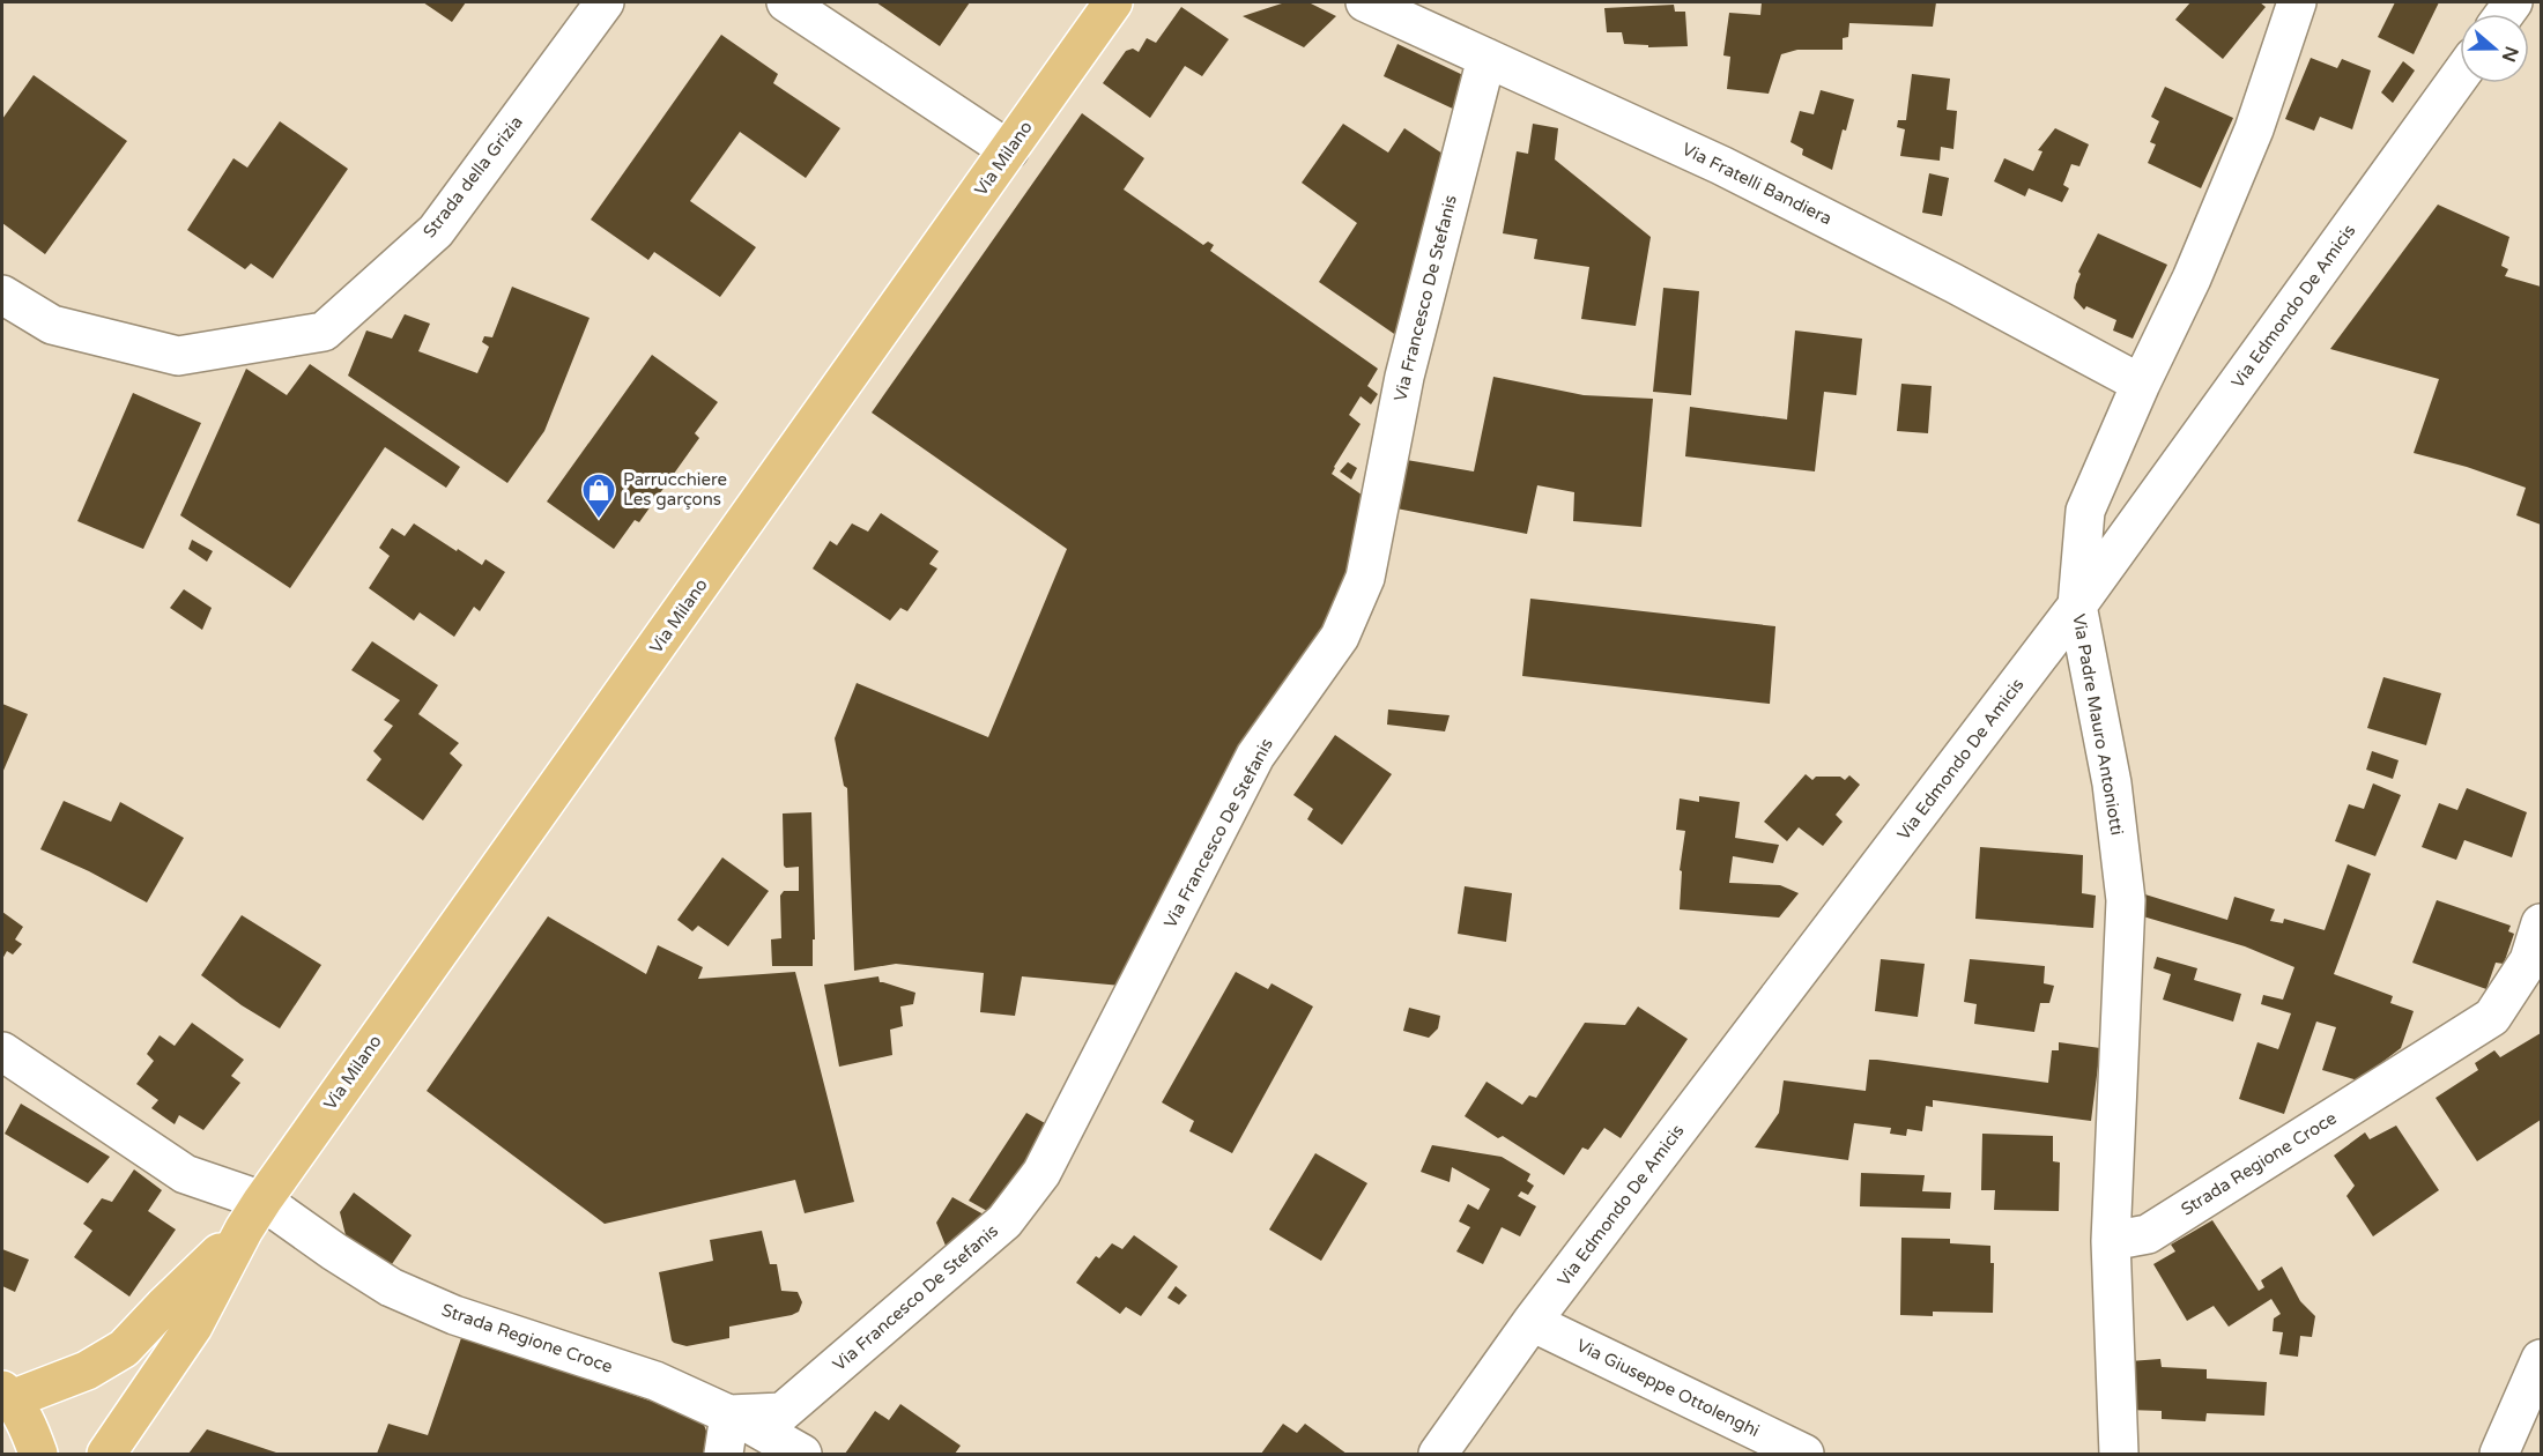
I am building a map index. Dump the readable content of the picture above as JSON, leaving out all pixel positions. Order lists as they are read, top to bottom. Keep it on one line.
{"streets":{"main road":["Via Milano"],"street":["Strada della Grizia","Via Fratelli Bandiera","Via Francesco De Stefanis","Via Edmondo De Amicis","Via Padre Mauro Antoniotti","Strada Regione Croce","Via Giuseppe Ottolenghi"]},"crossings":[["Via Milano","Strada Regione Croce"],["Via Fratelli Bandiera","Via Francesco De Stefanis"],["Via Fratelli Bandiera","Via Padre Mauro Antoniotti"],["Via Francesco De Stefanis","Strada Regione Croce"],["Via Edmondo De Amicis","Via Padre Mauro Antoniotti"],["Via Edmondo De Amicis","Via Giuseppe Ottolenghi"],["Via Padre Mauro Antoniotti","Strada Regione Croce"]],"places":{"shop":["Parrucchiere Les garçons"]},"north":"right"}
